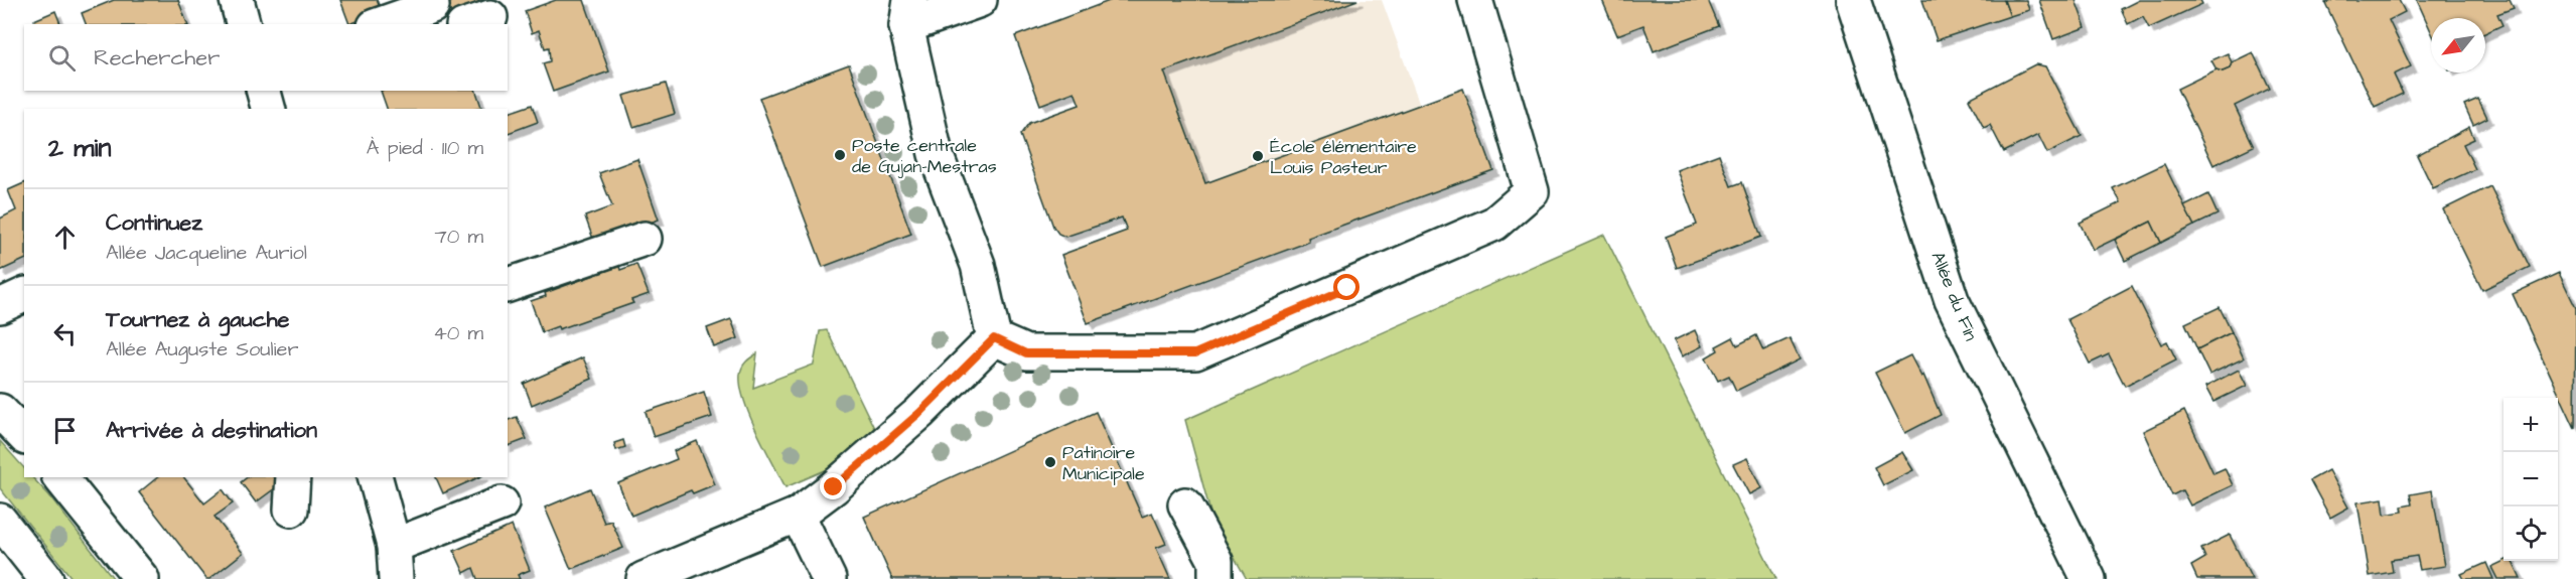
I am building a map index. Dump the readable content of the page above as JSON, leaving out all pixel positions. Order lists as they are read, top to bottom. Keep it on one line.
{"streets":{"street":["Allée du Fin"]},"places":["Poste centrale de Gujan-Mestras","École élémentaire Louis Pasteur","Patinoire Municipale"],"north":"bottom left","page":{"search":"Rechercher","heading":["2 min","À pied · 110 m"],"list":[["Continuez","Allée Jacqueline Auriol","70 m"],["Tournez à gauche","Allée Auguste Soulier","40 m"],"Arrivée à destination"],"map_buttons":["+","−"]}}
